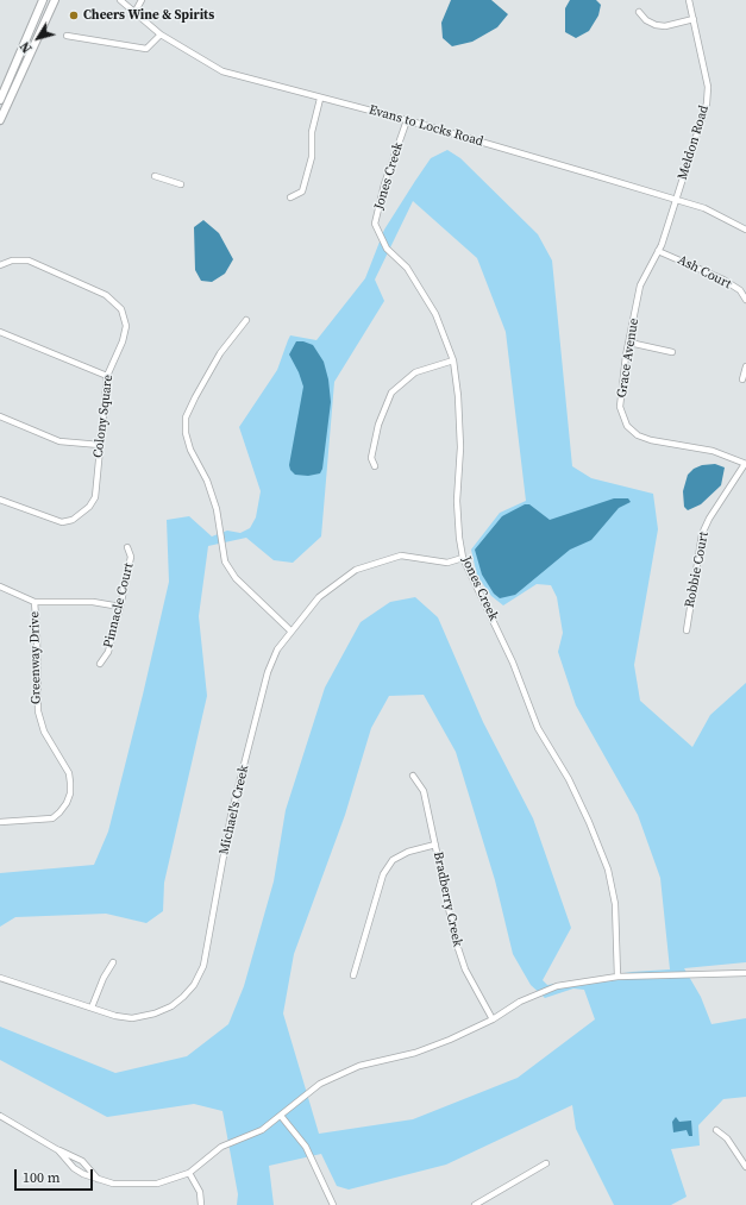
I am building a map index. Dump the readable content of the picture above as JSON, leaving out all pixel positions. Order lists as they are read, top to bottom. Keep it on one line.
{"streets":{"street":["Evans to Locks Road","Meldon Road","Jones Creek","Ash Court","Grace Avenue","Colony Square","Robbie Court","Pinnacle Court","Greenway Drive","Michael's Creek","Bradberry Creek"]},"crossings":[["Evans to Locks Road","Meldon Road"],["Evans to Locks Road","Jones Creek"],["Evans to Locks Road","Grace Avenue"],["Meldon Road","Grace Avenue"],["Jones Creek","Michael's Creek"],["Ash Court","Grace Avenue"],["Grace Avenue","Robbie Court"],["Pinnacle Court","Greenway Drive"]],"places":["Cheers Wine & Spirits"],"scale_bar":"100 m","north":"bottom left"}
